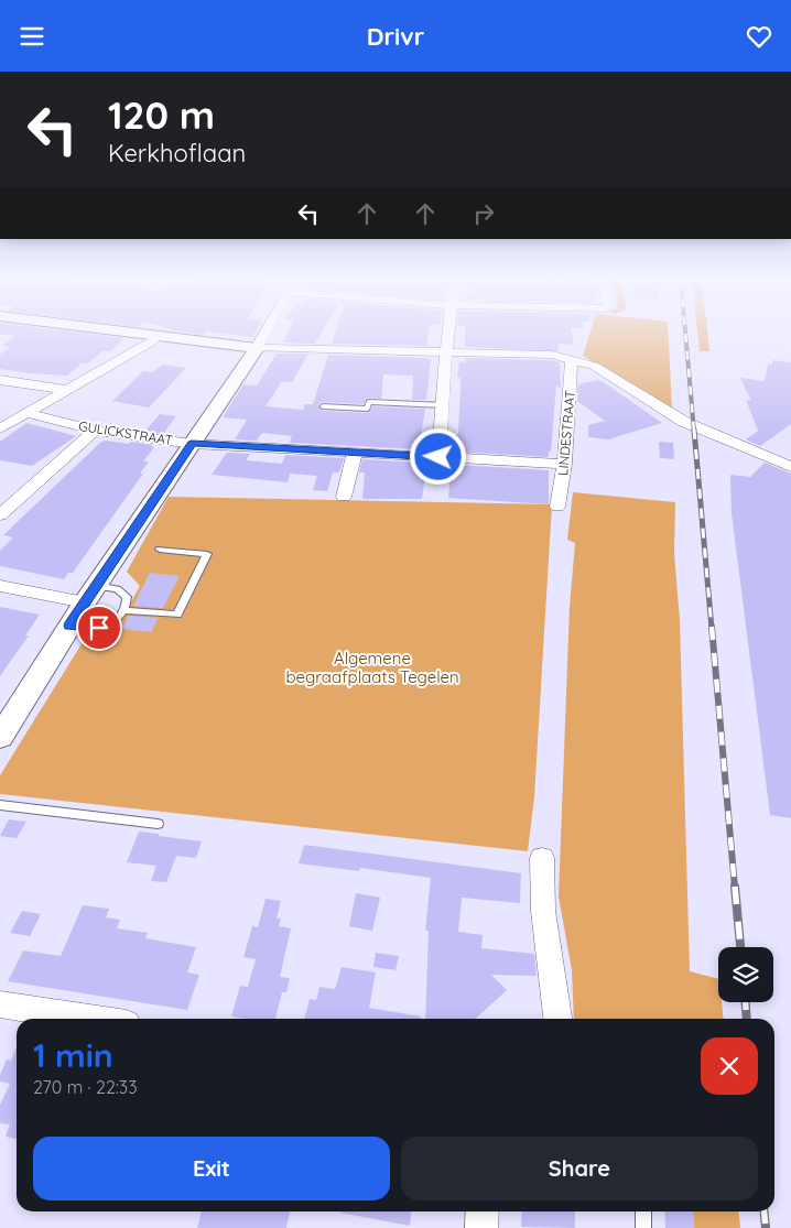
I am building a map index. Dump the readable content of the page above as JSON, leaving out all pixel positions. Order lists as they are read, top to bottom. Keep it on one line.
{"streets":{"street":["GULICKSTRAAT","LINDESTRAAT"]},"crossings":[["GULICKSTRAAT","LINDESTRAAT"]],"parks":["Algemene begraafplaats Tegelen"],"page":{"header":"Drivr","turn":["120 m","Kerkhoflaan"],"heading":["1 min","270 m · 22:33"],"buttons":["Exit","Share"]}}
